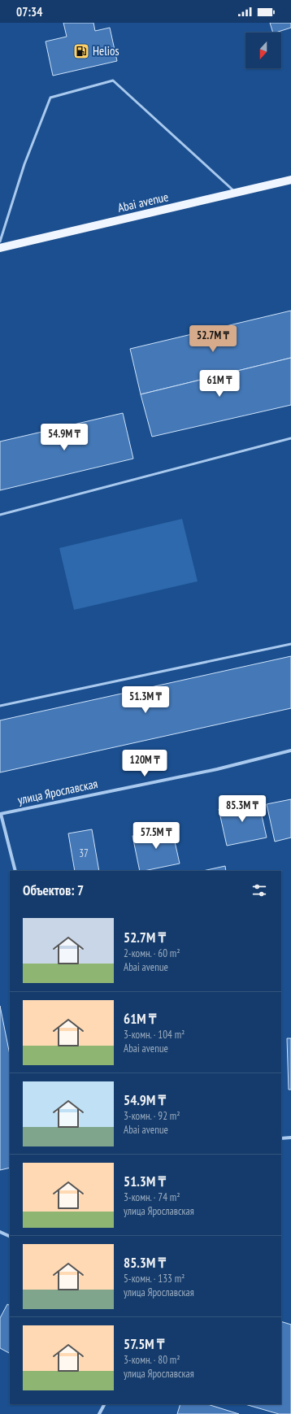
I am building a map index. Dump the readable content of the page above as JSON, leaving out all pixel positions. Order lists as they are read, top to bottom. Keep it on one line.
{"streets":{"main road":["Abai avenue"],"street":["улица Ярославская"]},"places":{"fuel station":["Helios"]},"house_numbers":["37"],"north":"bottom","page":{"status":"07:34","price":["52.7M ₸","61M ₸","54.9M ₸","51.3M ₸","120M ₸","85.3M ₸","57.5M ₸"],"heading":"Объектов: 7","list":[{"name":"52.7M ₸","note":"2-комн. · 60 m² · Abai avenue"},{"name":"61M ₸","note":"3-комн. · 104 m² · Abai avenue"},{"name":"54.9M ₸","note":"3-комн. · 92 m² · Abai avenue"},{"name":"51.3M ₸","note":"3-комн. · 74 m² · улица Ярославская"},{"name":"85.3M ₸","note":"5-комн. · 133 m² · улица Ярославская"},{"name":"57.5M ₸","note":"3-комн. · 80 m² · улица Ярославская"}]}}
